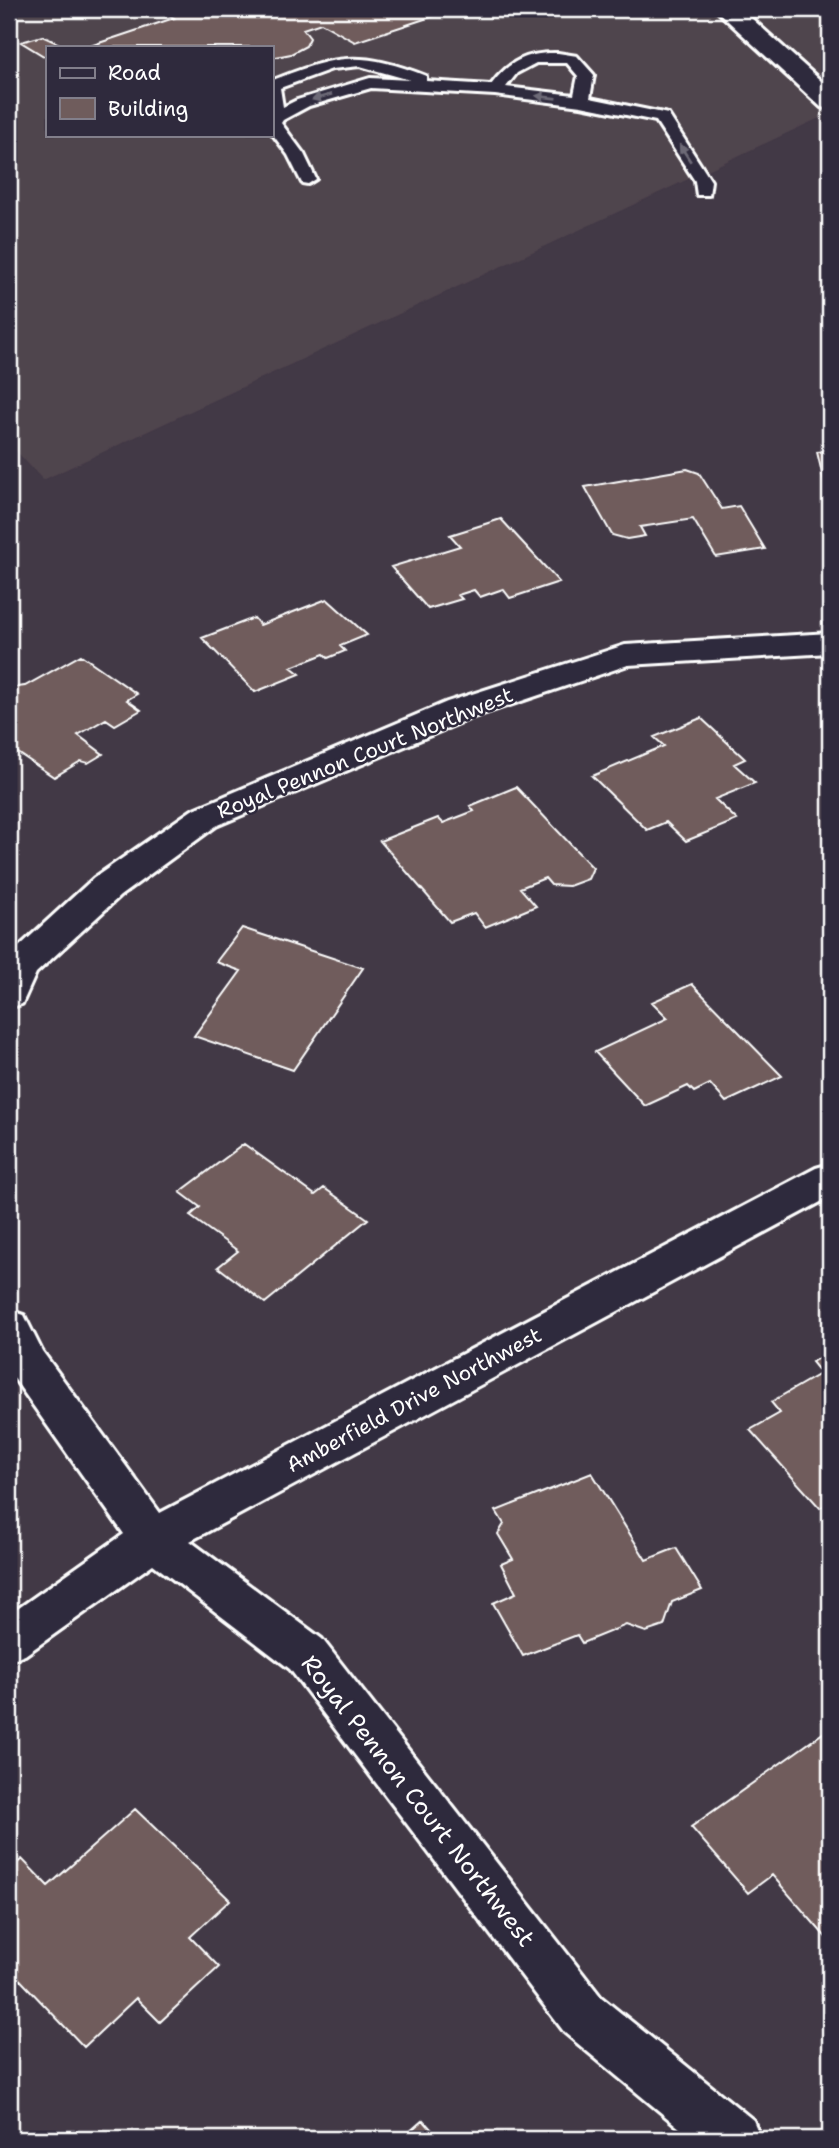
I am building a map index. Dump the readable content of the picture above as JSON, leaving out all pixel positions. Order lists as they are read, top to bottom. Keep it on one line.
{"streets":{"street":["Royal Pennon Court Northwest","Amberfield Drive Northwest"]},"crossings":[["Royal Pennon Court Northwest","Amberfield Drive Northwest"]],"legend":["Road","Building"]}
